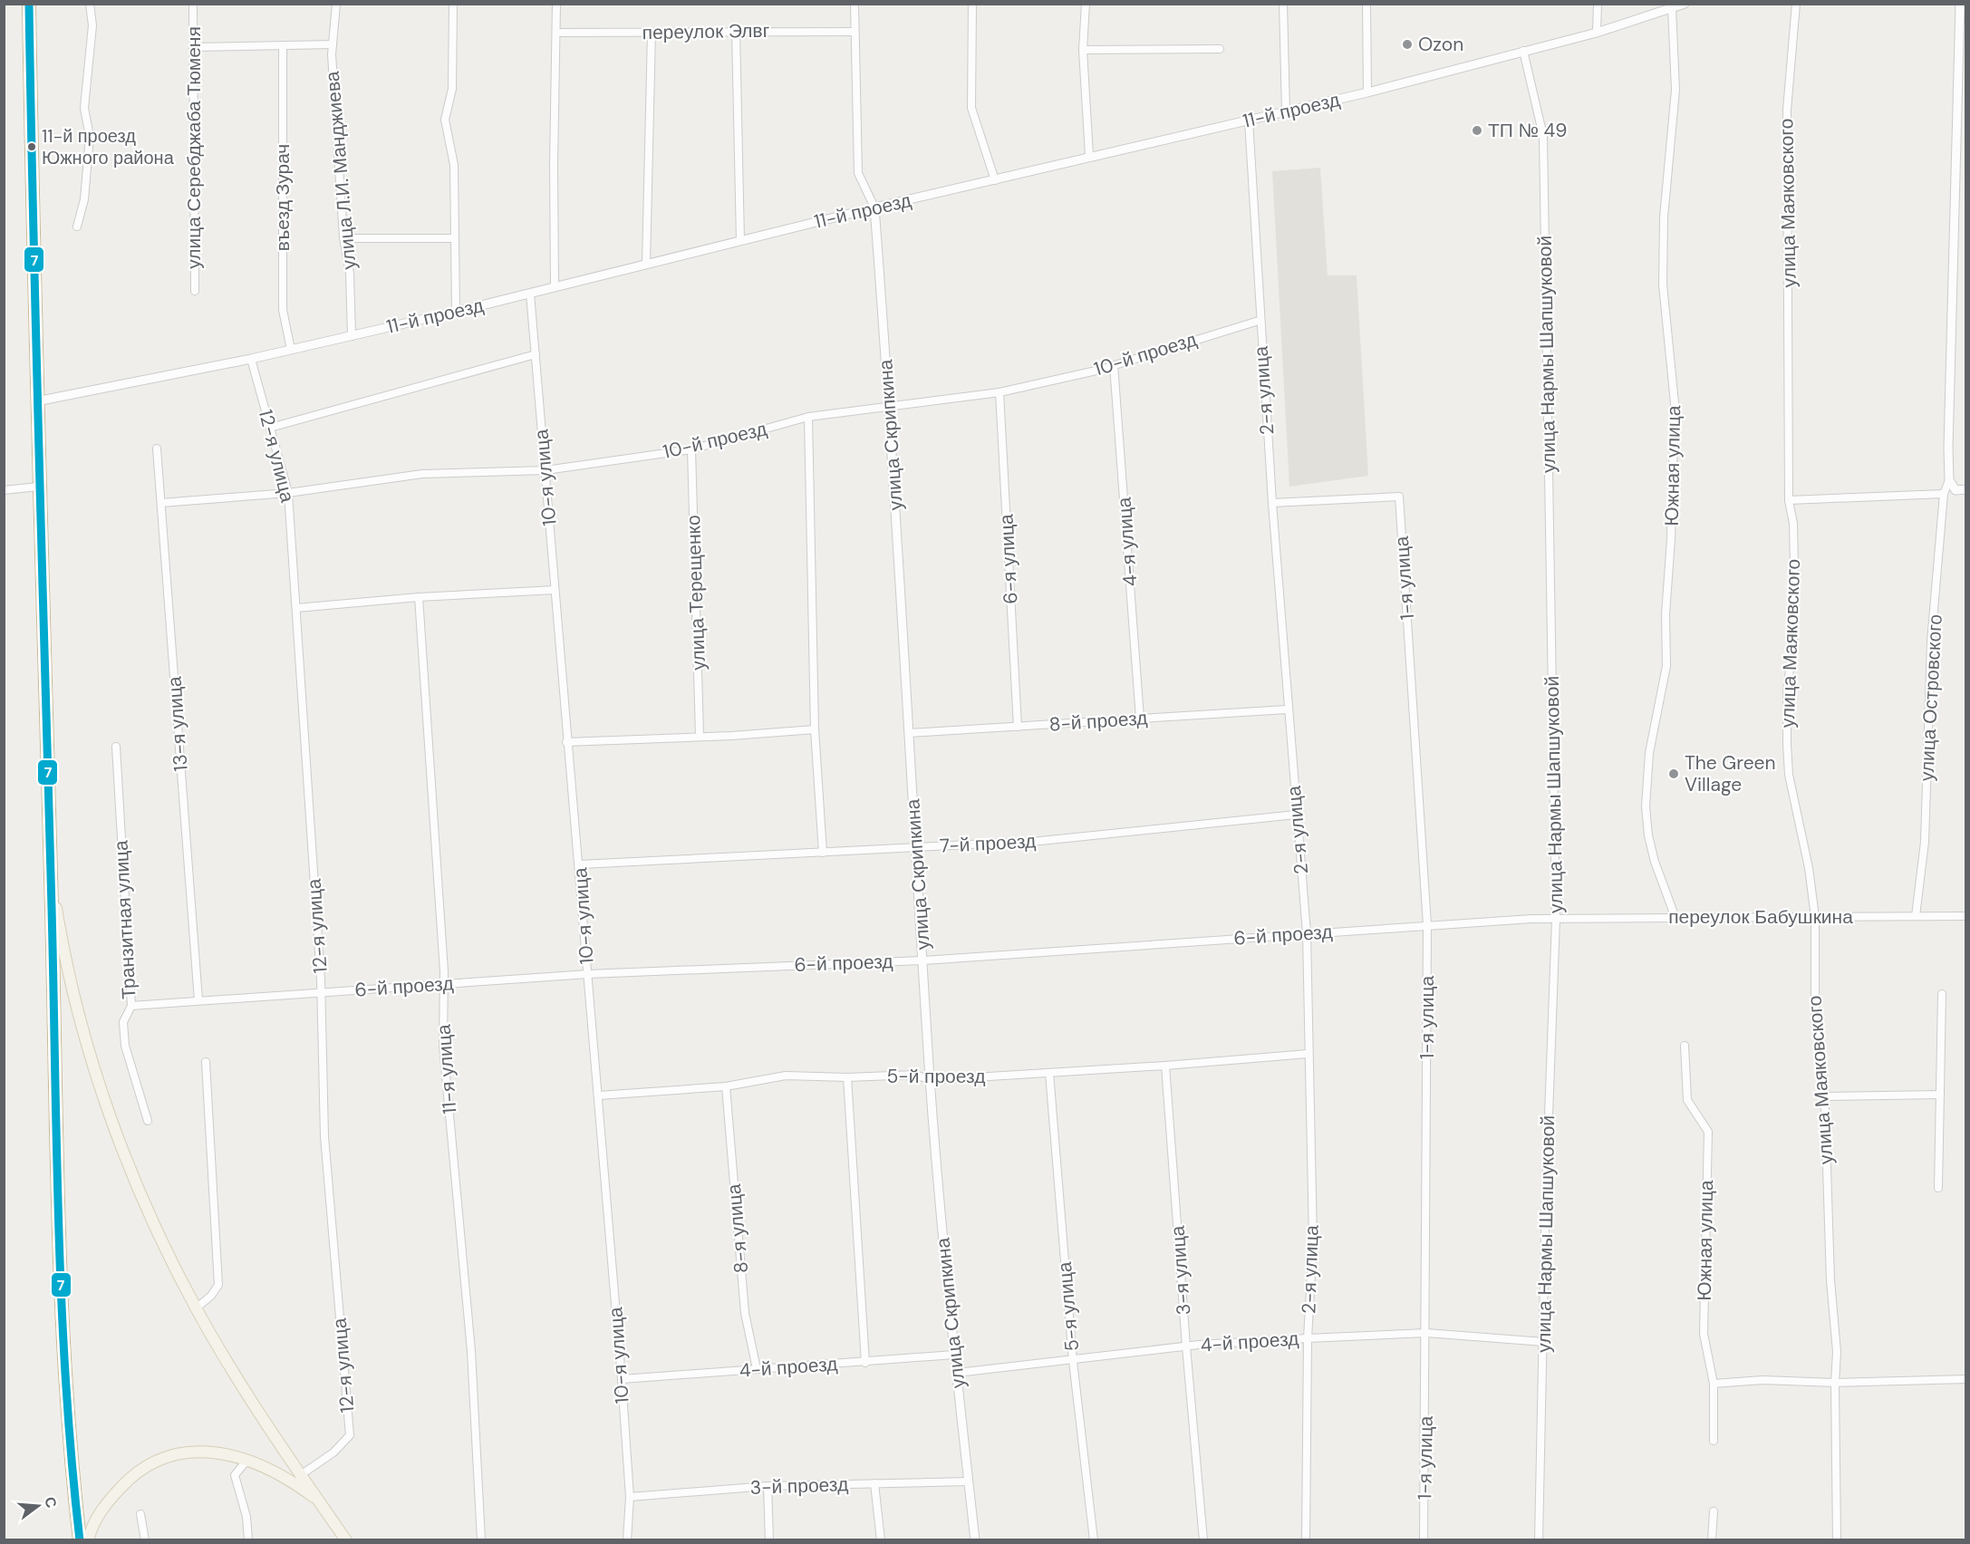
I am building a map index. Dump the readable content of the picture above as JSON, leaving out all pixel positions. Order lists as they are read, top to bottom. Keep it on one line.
{"streets":{"street":["переулок Элвг","11-й проезд","улица Серебджаба Тюменя","улица Л.И. Манджиева","въезд Зурач","улица Маяковского","10-й проезд","улица Нармы Шапшуковой","2-я улица","улица Скрипкина","12-я улица","Южная улица","10-я улица","4-я улица","6-я улица","1-я улица","улица Терещенко","улица Островского","8-й проезд","13-я улица","7-й проезд","переулок Бабушкина","Транзитная улица","6-й проезд","11-я улица","5-й проезд","8-я улица","3-я улица","5-я улица","4-й проезд","3-й проезд"]},"crossings":[["11-й проезд","улица Л.И. Манджиева"],["11-й проезд","въезд Зурач"],["11-й проезд","улица Нармы Шапшуковой"],["11-й проезд","2-я улица"],["11-й проезд","улица Скрипкина"],["11-й проезд","12-я улица"],["11-й проезд","Южная улица"],["11-й проезд","10-я улица"],["улица Маяковского","переулок Бабушкина"],["10-й проезд","2-я улица"],["10-й проезд","улица Скрипкина"],["10-й проезд","12-я улица"],["10-й проезд","10-я улица"],["10-й проезд","4-я улица"],["10-й проезд","6-я улица"],["10-й проезд","улица Терещенко"],["10-й проезд","13-я улица"],["улица Нармы Шапшуковой","переулок Бабушкина"],["улица Нармы Шапшуковой","6-й проезд"],["улица Нармы Шапшуковой","4-й проезд"],["2-я улица","1-я улица"],["2-я улица","8-й проезд"],["2-я улица","7-й проезд"],["2-я улица","6-й проезд"],["2-я улица","5-й проезд"],["2-я улица","4-й проезд"],["улица Скрипкина","8-й проезд"],["улица Скрипкина","7-й проезд"],["улица Скрипкина","6-й проезд"],["улица Скрипкина","5-й проезд"],["улица Скрипкина","4-й проезд"],["улица Скрипкина","3-й проезд"],["12-я улица","6-й проезд"],["Южная улица","переулок Бабушкина"],["10-я улица","7-й проезд"],["10-я улица","6-й проезд"],["10-я улица","5-й проезд"],["10-я улица","4-й проезд"],["10-я улица","3-й проезд"],["4-я улица","8-й проезд"],["6-я улица","8-й проезд"],["1-я улица","6-й проезд"],["1-я улица","4-й проезд"],["улица Островского","переулок Бабушкина"],["13-я улица","6-й проезд"],["переулок Бабушкина","6-й проезд"],["Транзитная улица","6-й проезд"],["6-й проезд","11-я улица"],["5-й проезд","8-я улица"],["5-й проезд","3-я улица"],["5-й проезд","5-я улица"],["8-я улица","4-й проезд"],["3-я улица","4-й проезд"],["5-я улица","4-й проезд"]],"places":["Ozon","ТП № 49","11-й проезд Южного района","The Green Village"],"lines":["transit line 7"],"north":"right"}
